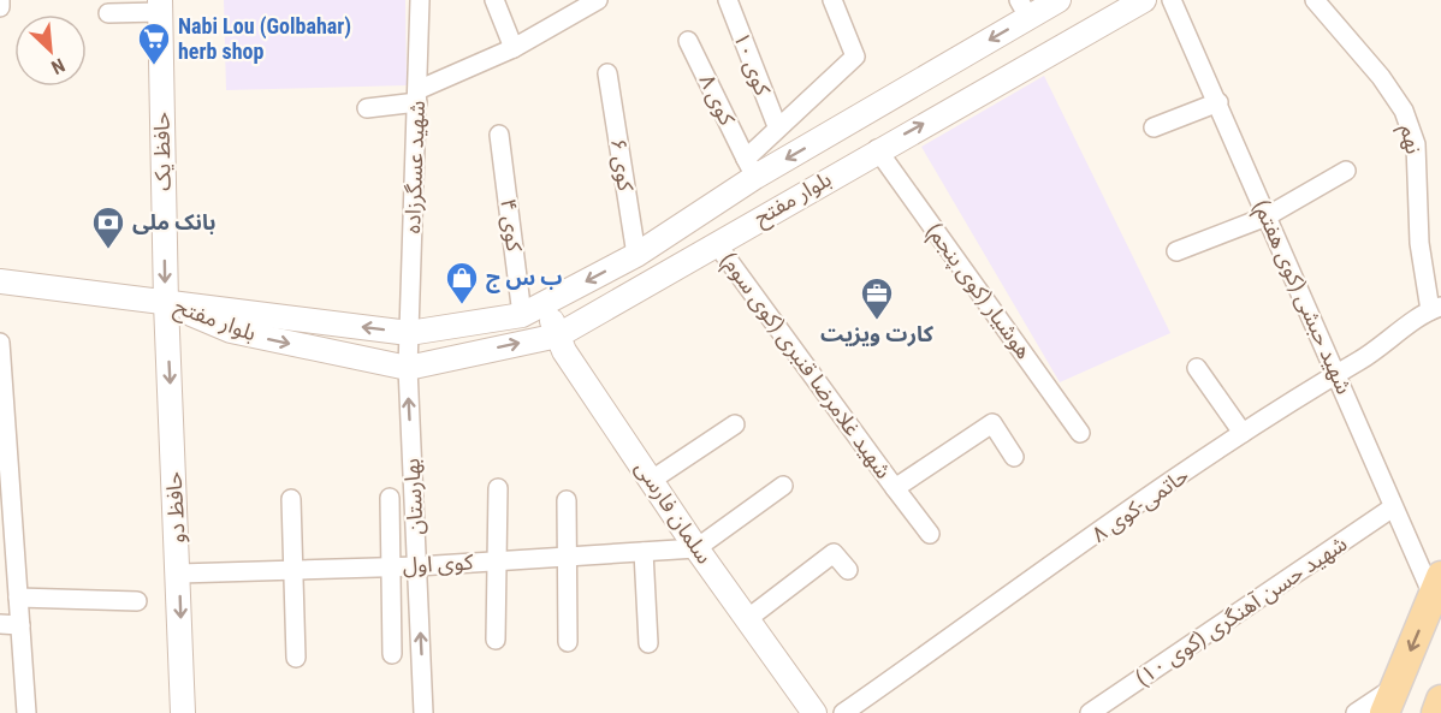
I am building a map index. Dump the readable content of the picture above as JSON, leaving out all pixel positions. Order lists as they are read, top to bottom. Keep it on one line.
{"streets":{"street":["کوی ۱۰","کوی ۸","نهم","حافظ یک","کوی ۶","شهید عسگرزاده","بلوار مفتح","کوی ۴","هوشیار (کوی پنجم)","شهید حبشی (کوی هفتم)","شهید غلامرضا قنبری (کوی سوم)","بهارستان","حاتمی-کوی ۸","حافظ دو","سلمان فارسی","کوی اول","شهید حسن آهنگری (کوی ۱۰)"]},"crossings":[["کوی ۸","بلوار مفتح"],["نهم","حاتمی-کوی ۸"],["حافظ یک","بلوار مفتح"],["حافظ یک","حافظ دو"],["کوی ۶","بلوار مفتح"],["شهید عسگرزاده","بلوار مفتح"],["شهید عسگرزاده","بهارستان"],["بلوار مفتح","کوی ۴"],["بلوار مفتح","هوشیار (کوی پنجم)"],["بلوار مفتح","شهید غلامرضا قنبری (کوی سوم)"],["بلوار مفتح","بهارستان"],["بلوار مفتح","حافظ دو"],["بلوار مفتح","سلمان فارسی"],["شهید حبشی (کوی هفتم)","حاتمی-کوی ۸"],["شهید حبشی (کوی هفتم)","شهید حسن آهنگری (کوی ۱۰)"],["بهارستان","کوی اول"],["حافظ دو","کوی اول"],["سلمان فارسی","کوی اول"]],"one_way":["حافظ یک"],"places":{"supermarket":["Nabi Lou (Golbahar) herb shop"],"bank":["بانک ملی"],"shop":["ب س ج"],"office":["کارت ویزیت"]},"north":"bottom right"}
